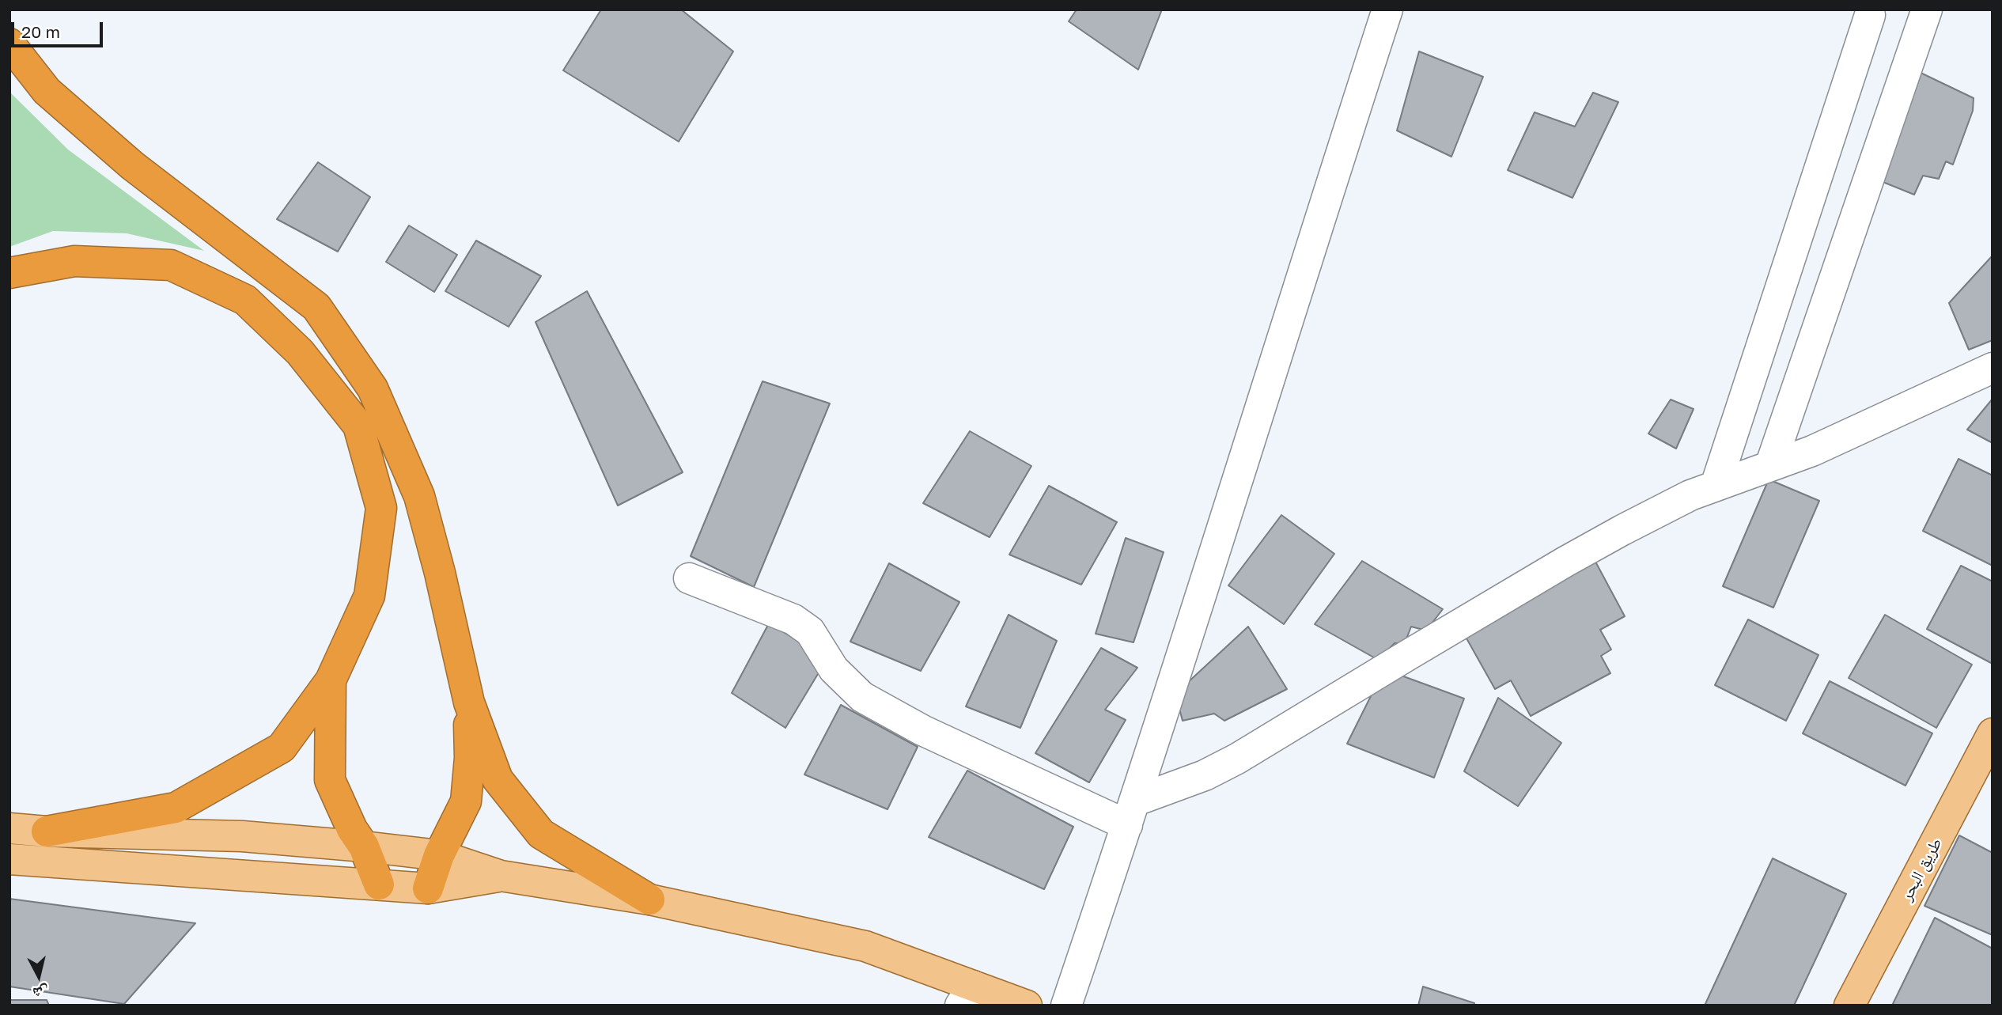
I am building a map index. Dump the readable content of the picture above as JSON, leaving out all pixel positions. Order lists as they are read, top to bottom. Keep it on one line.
{"streets":{"main road":["طريق البحر"]},"scale_bar":"20 m","north":"bottom"}
